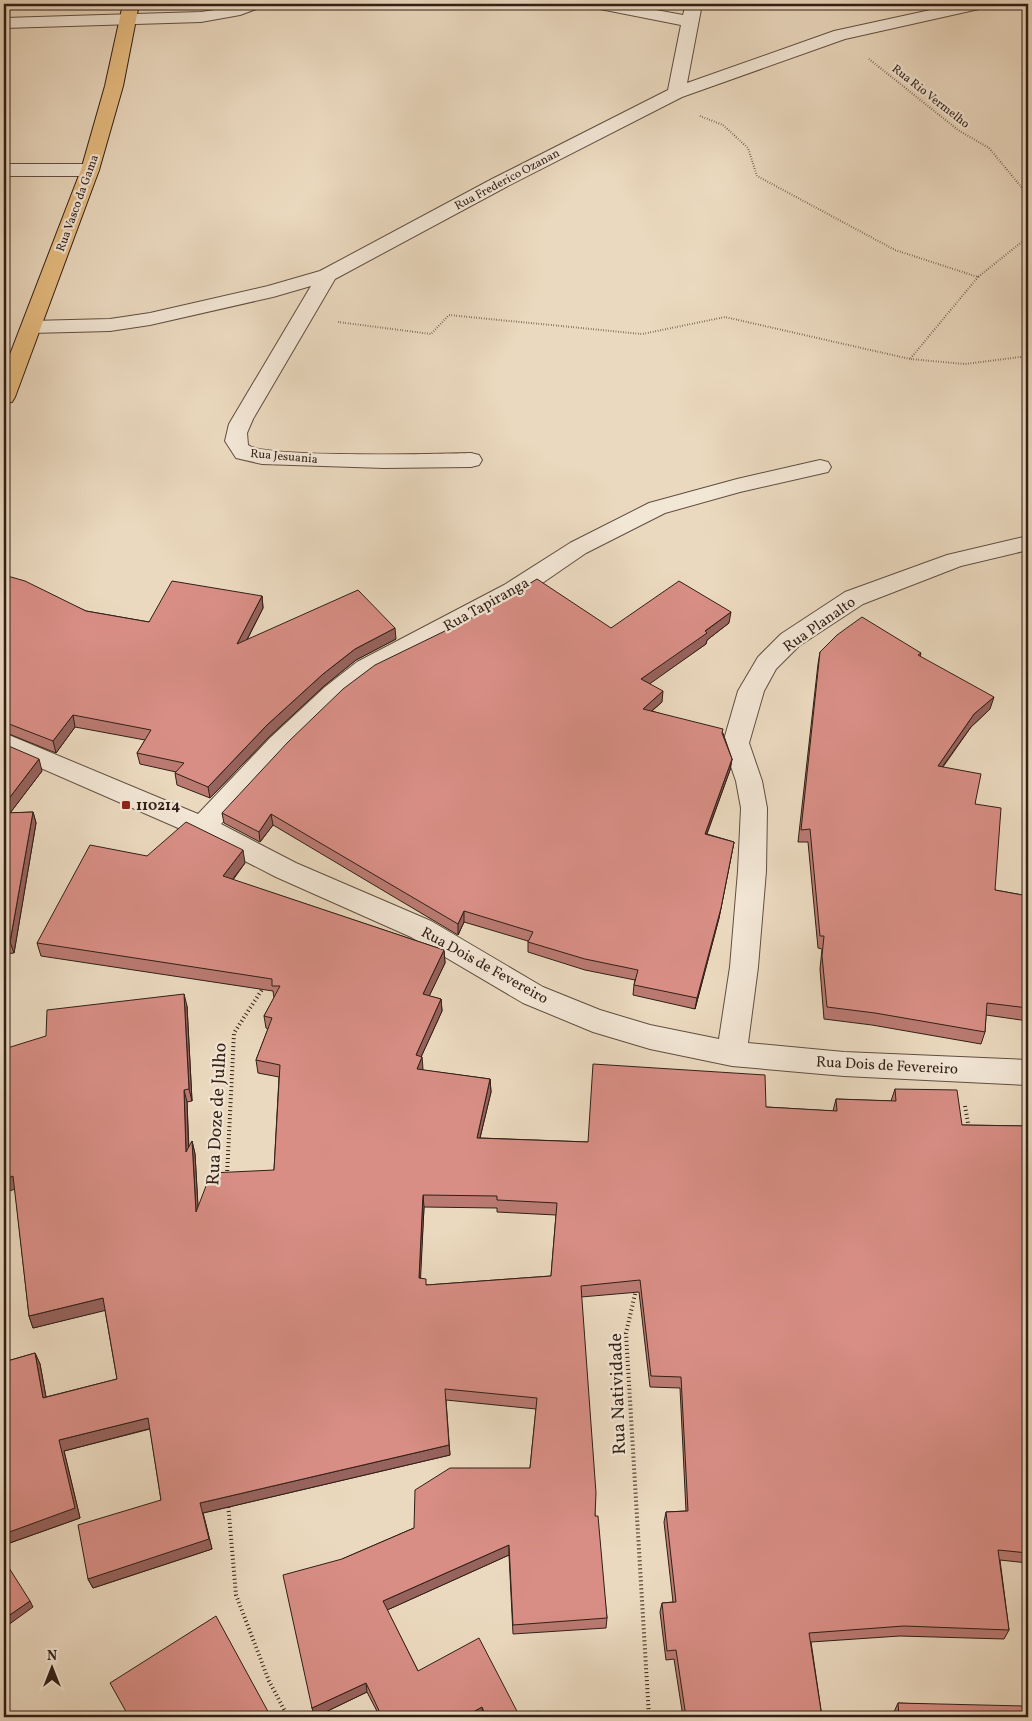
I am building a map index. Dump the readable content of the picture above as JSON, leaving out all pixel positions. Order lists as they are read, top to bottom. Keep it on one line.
{"streets":{"main road":["Rua Vasco da Gama"],"street":["Rua Frederico Ozanan","Rua Jesuania","Rua Tapiranga","Rua Planalto","Rua Dois de Fevereiro"],"path":["Rua Rio Vermelho","Rua Doze de Julho","Rua Natividade"]},"crossings":[["Rua Rio Vermelho","Rua Frederico Ozanan"],["Rua Frederico Ozanan","Rua Vasco da Gama"],["Rua Frederico Ozanan","Rua Jesuania"],["Rua Tapiranga","Rua Dois de Fevereiro"],["Rua Planalto","Rua Dois de Fevereiro"]],"places":{"transit":["110214"]},"north":"top"}
